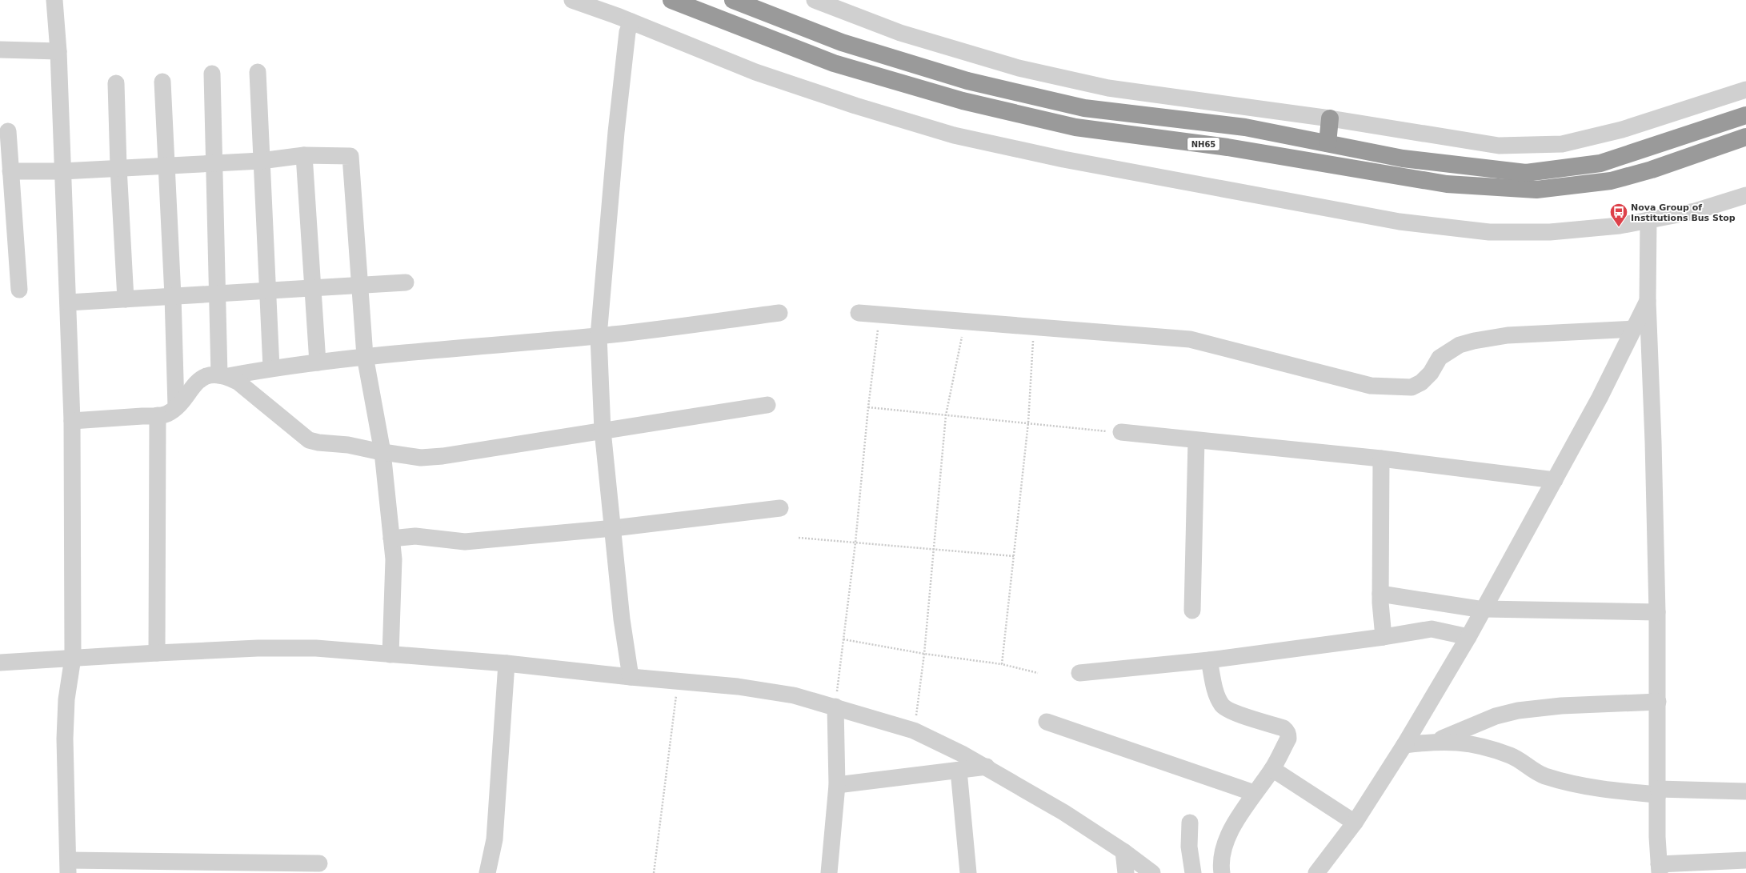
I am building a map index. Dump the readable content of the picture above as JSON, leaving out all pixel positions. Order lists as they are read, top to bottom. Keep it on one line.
{"streets":{"highway":["NH65"]},"places":{"bus stop":["Nova Group of Institutions Bus Stop"]}}
